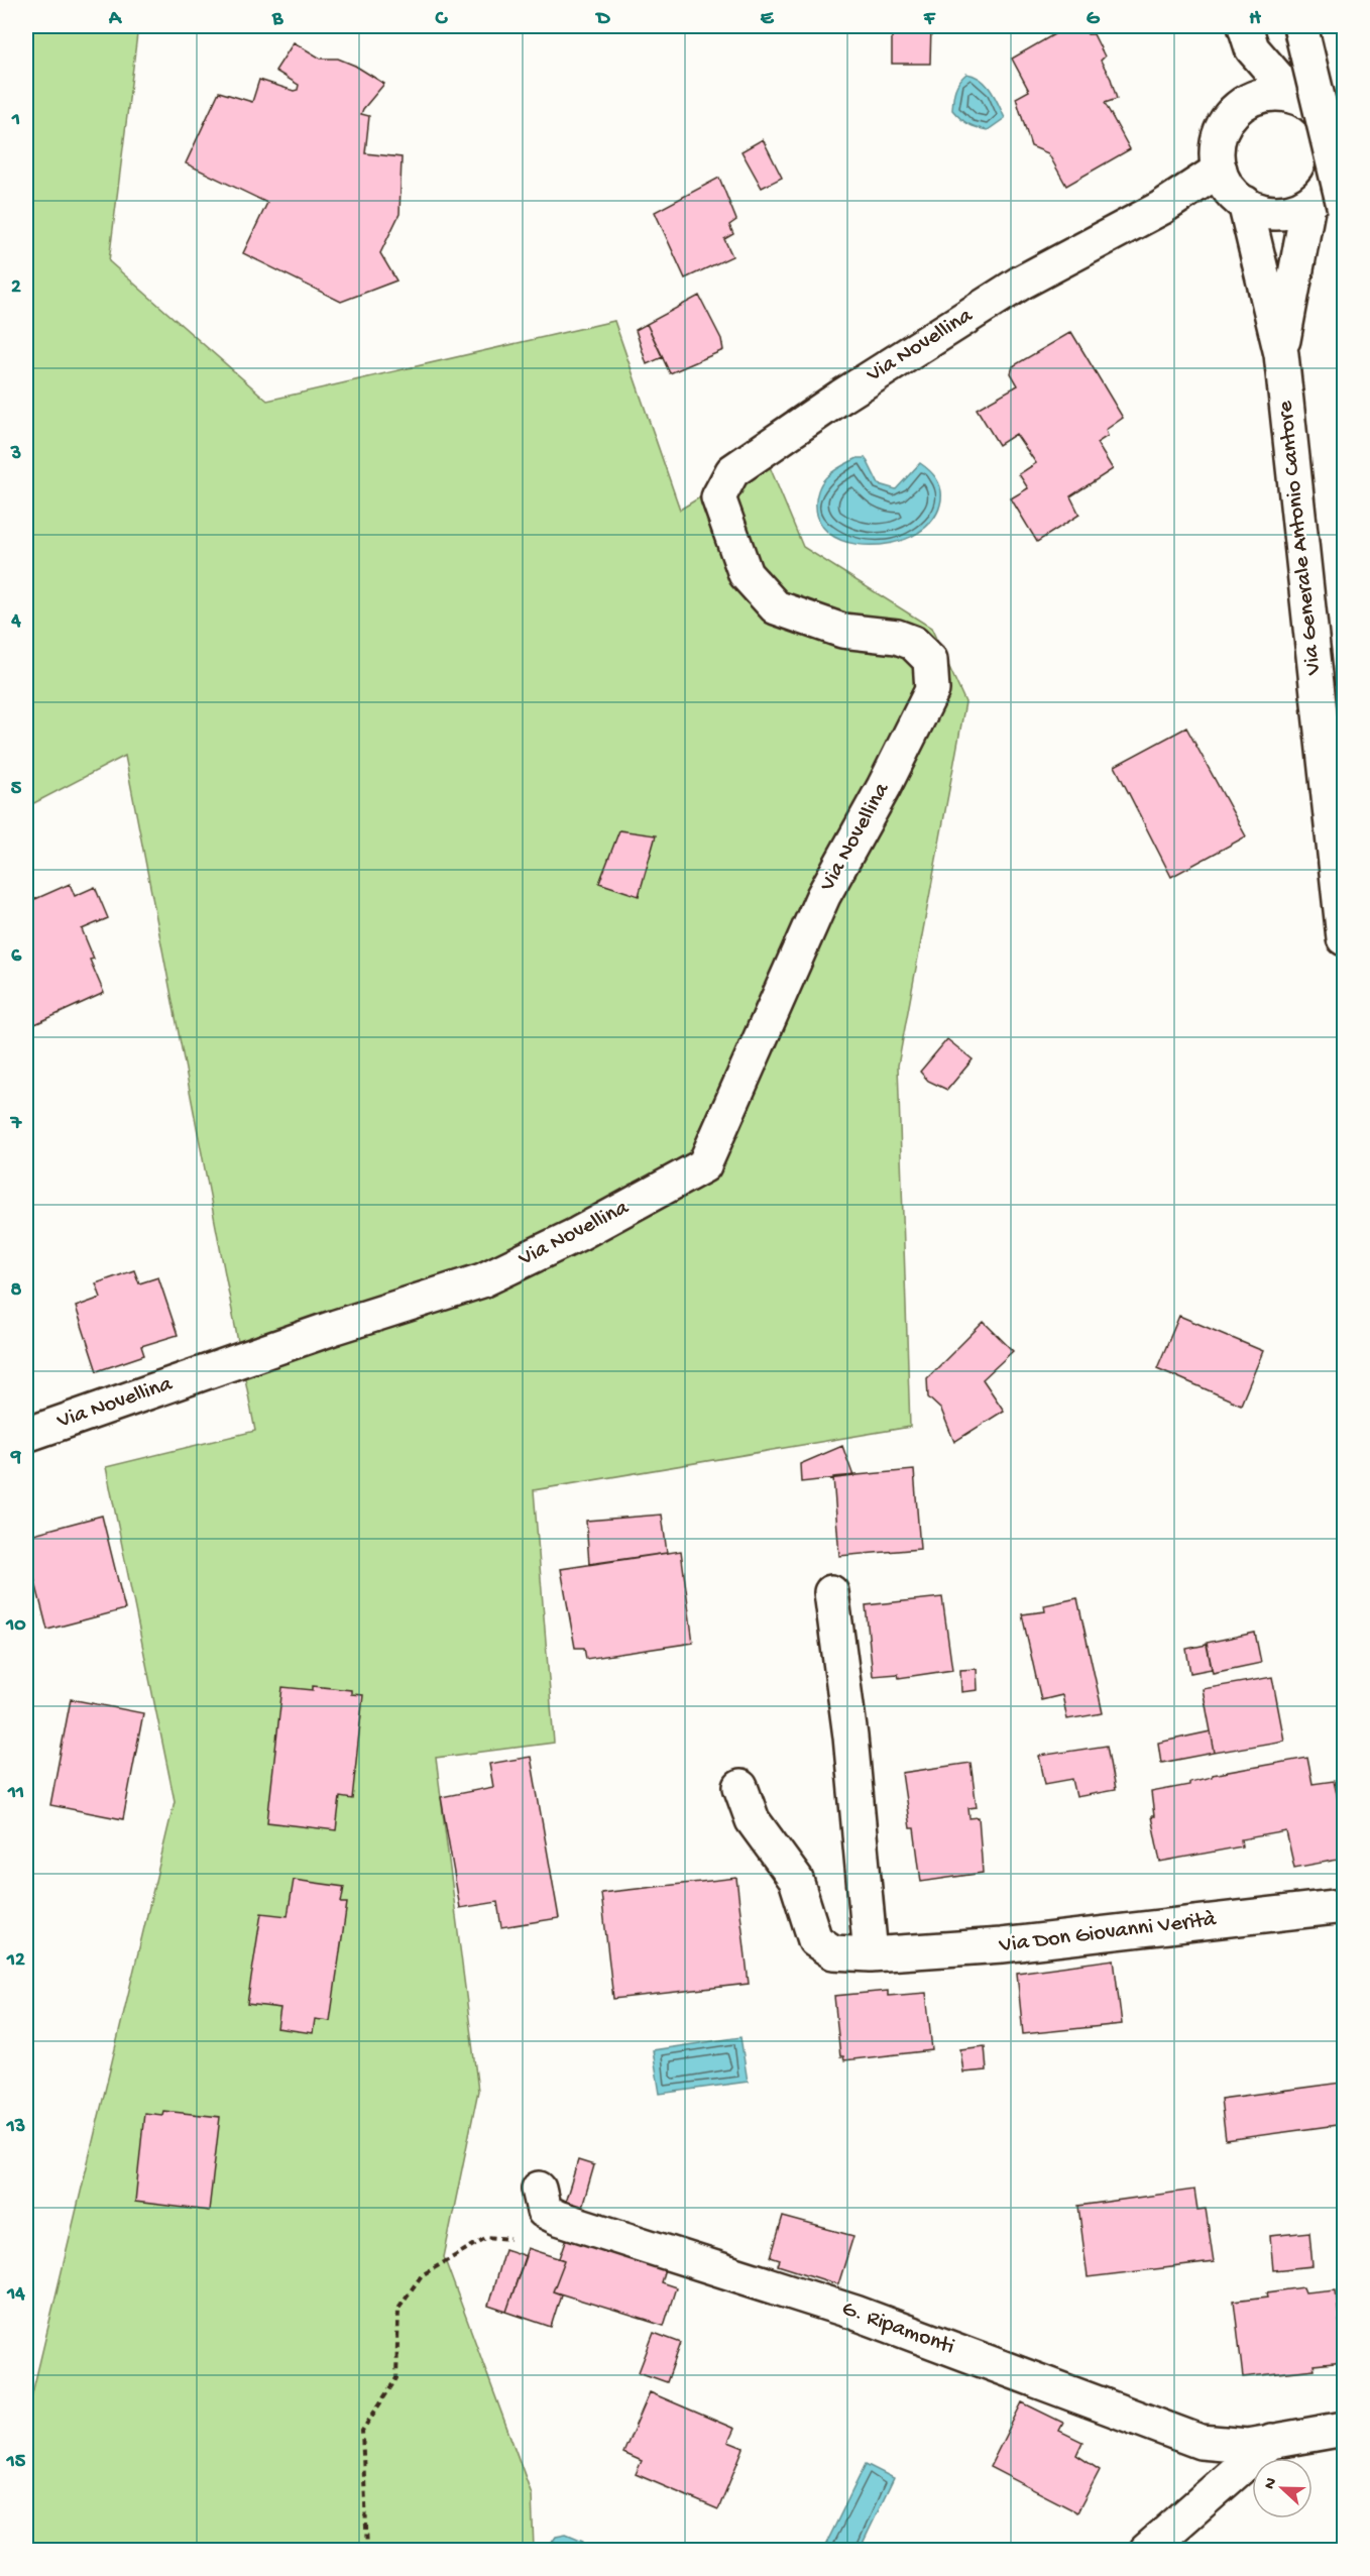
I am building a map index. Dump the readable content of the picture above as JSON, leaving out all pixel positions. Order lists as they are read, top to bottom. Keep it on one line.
{"streets":{"main road":["Via Novellina","Via Generale Antonio Cantore","Via Don Giovanni Verità","G. Ripamonti"]},"crossings":[["Via Novellina","Via Generale Antonio Cantore"]],"north":"left","grid":{"columns":["A","B","C","D","E","F","G","H"],"rows":["1","2","3","4","5","6","7","8","9","10","11","12","13","14","15"]}}
